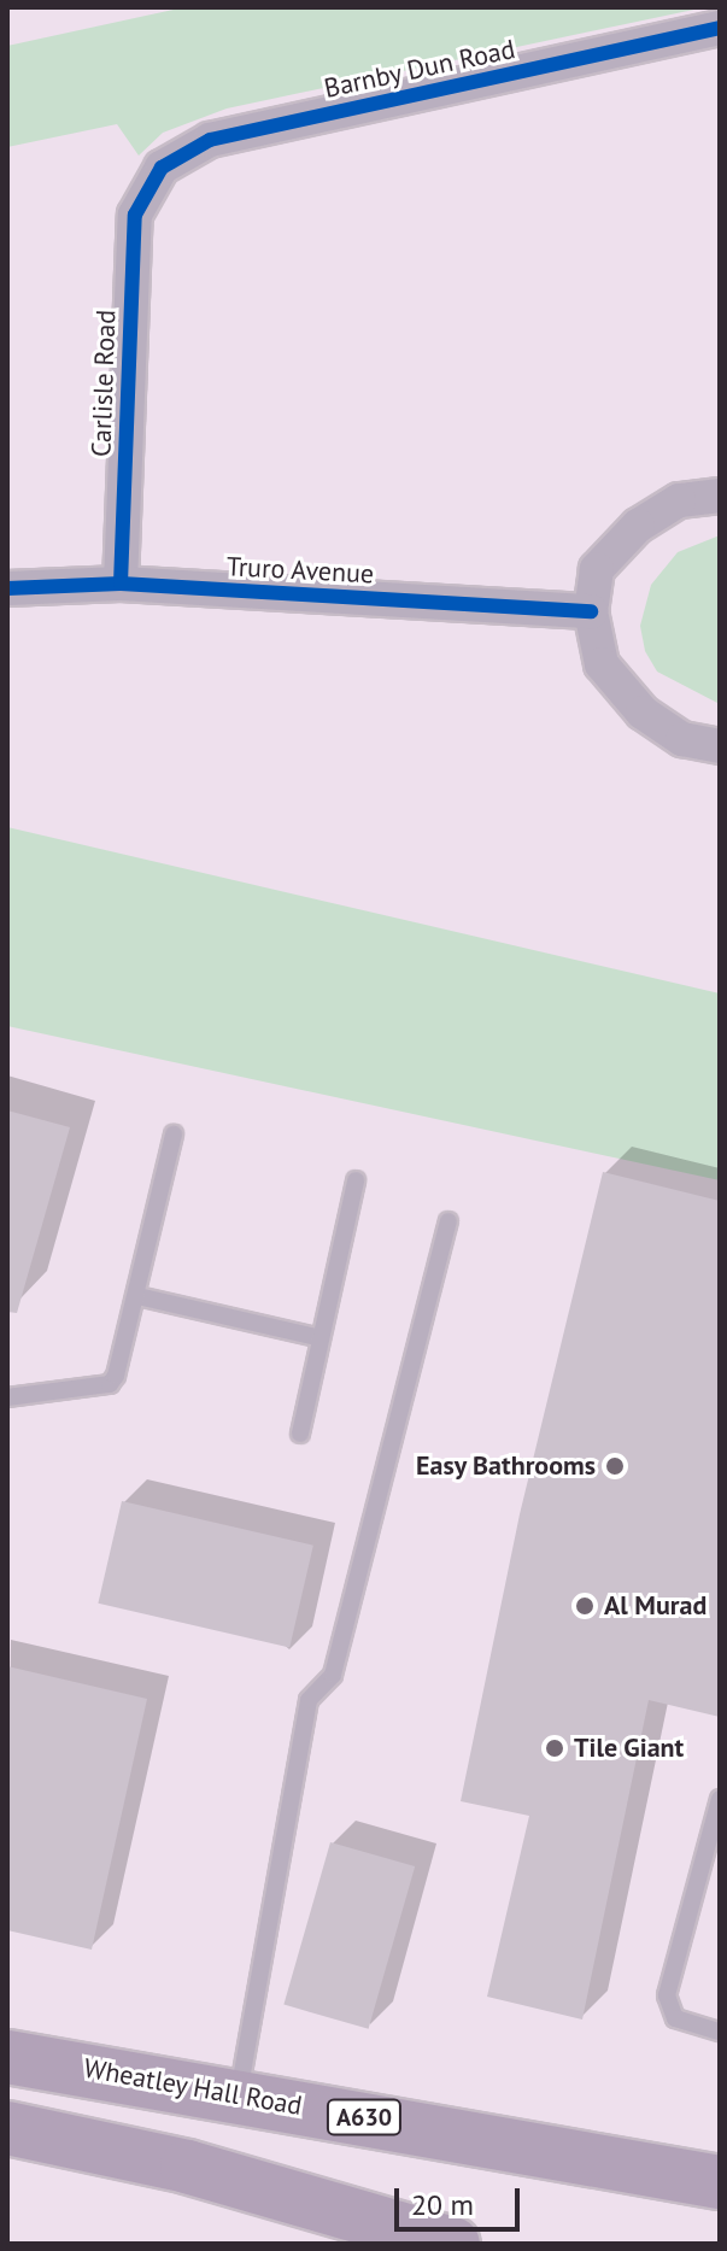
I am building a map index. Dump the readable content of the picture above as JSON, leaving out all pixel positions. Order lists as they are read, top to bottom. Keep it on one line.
{"streets":{"highway":["Wheatley Hall Road","A630"],"street":["Barnby Dun Road","Carlisle Road","Truro Avenue"]},"crossings":[["Barnby Dun Road","Carlisle Road"],["Carlisle Road","Truro Avenue"]],"places":["Easy Bathrooms","Al Murad","Tile Giant"],"scale_bar":"20 m"}
